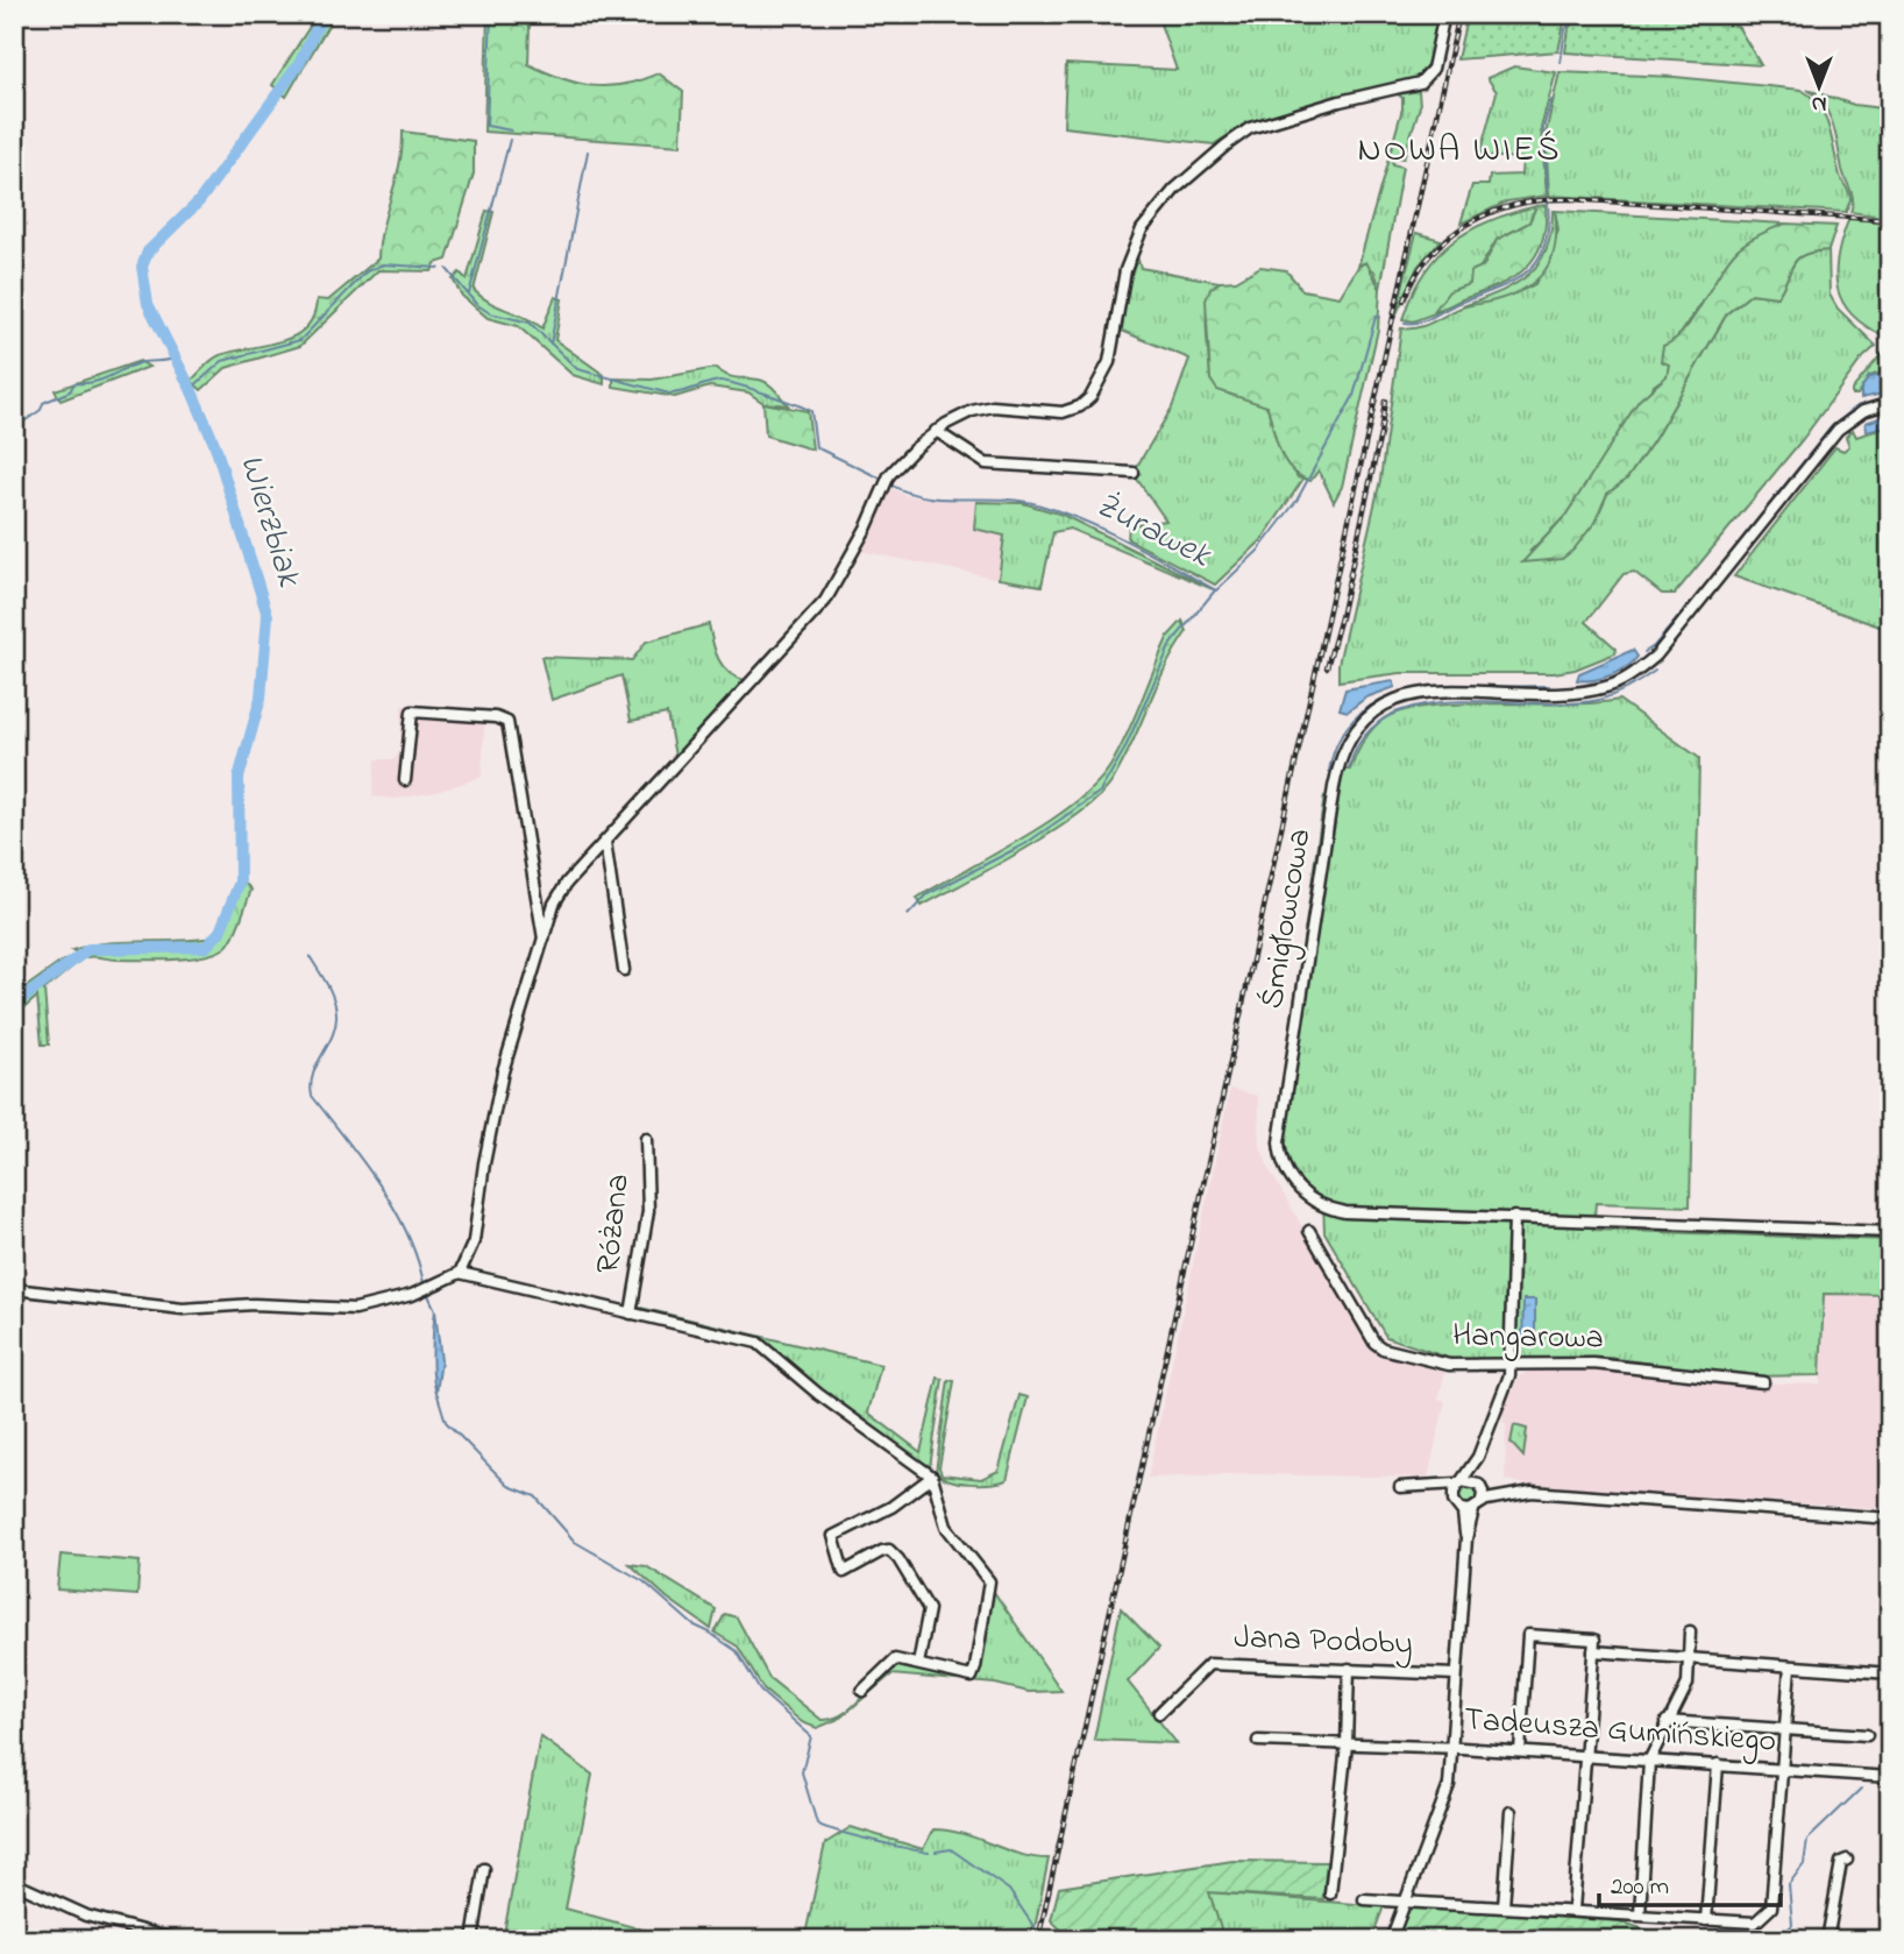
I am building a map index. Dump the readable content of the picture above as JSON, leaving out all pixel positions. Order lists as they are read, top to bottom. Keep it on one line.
{"streets":{"street":["Śmigłowcowa","Różana","Hangarowa","Jana Podoby","Tadeusza Gumińskiego"]},"districts":["NOWA WIEŚ"],"water":["Wierzbiak","Żurawek"],"scale_bar":"200 m","north":"bottom"}
